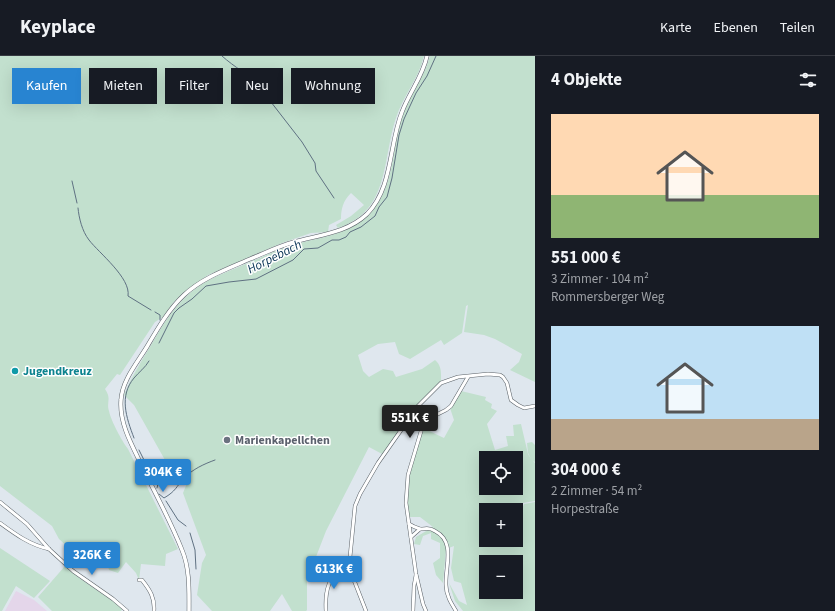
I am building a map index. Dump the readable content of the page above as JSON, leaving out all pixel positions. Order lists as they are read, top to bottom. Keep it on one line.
{"water":["Horpebach"],"places":["Jugendkreuz","Marienkapellchen"],"page":{"header":"Keyplace","nav":["Karte","Ebenen","Teilen"],"heading":"4 Objekte","chip":["Kaufen","Mieten","Filter","Neu","Wohnung"],"list":[{"name":"551 000 €","note":"3 Zimmer · 104 m² · Rommersberger Weg"},{"name":"304 000 €","note":"2 Zimmer · 54 m² · Horpestraße"}],"price":["551K €","304K €","326K €","613K €"],"map_buttons":["+","−"]}}
